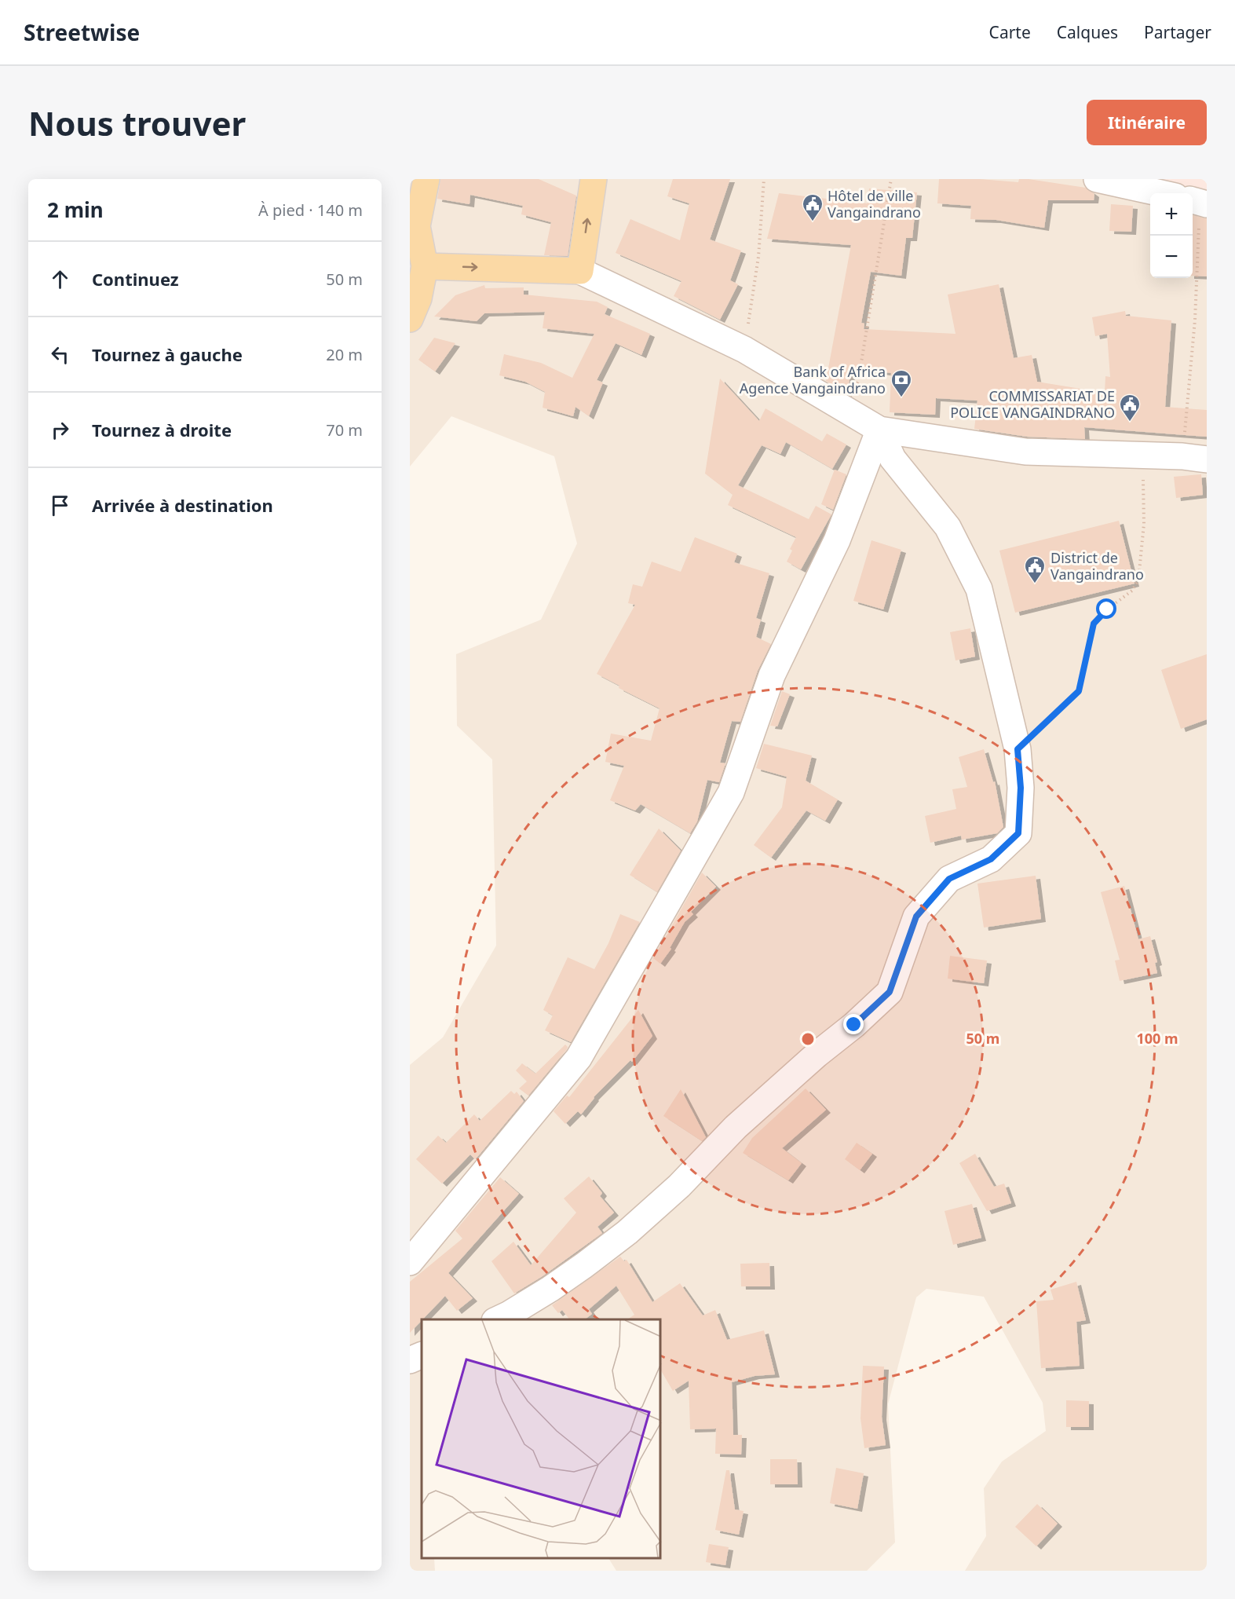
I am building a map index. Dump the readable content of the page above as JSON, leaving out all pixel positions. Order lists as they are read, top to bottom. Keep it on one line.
{"places":{"public building":["Hôtel de ville Vangaindrano","COMMISSARIAT DE POLICE VANGAINDRANO","District de Vangaindrano"],"bank":["Bank of Africa Agence Vangaindrano"]},"page":{"header":"Streetwise","nav":["Carte","Calques","Partager"],"buttons":"Itinéraire","title":"Nous trouver","heading":["2 min","À pied · 140 m"],"map_buttons":["+","−"],"list":[["Continuez","50 m"],["Tournez à gauche","20 m"],["Tournez à droite","70 m"],"Arrivée à destination"]},"rings":["50 m","100 m"]}
